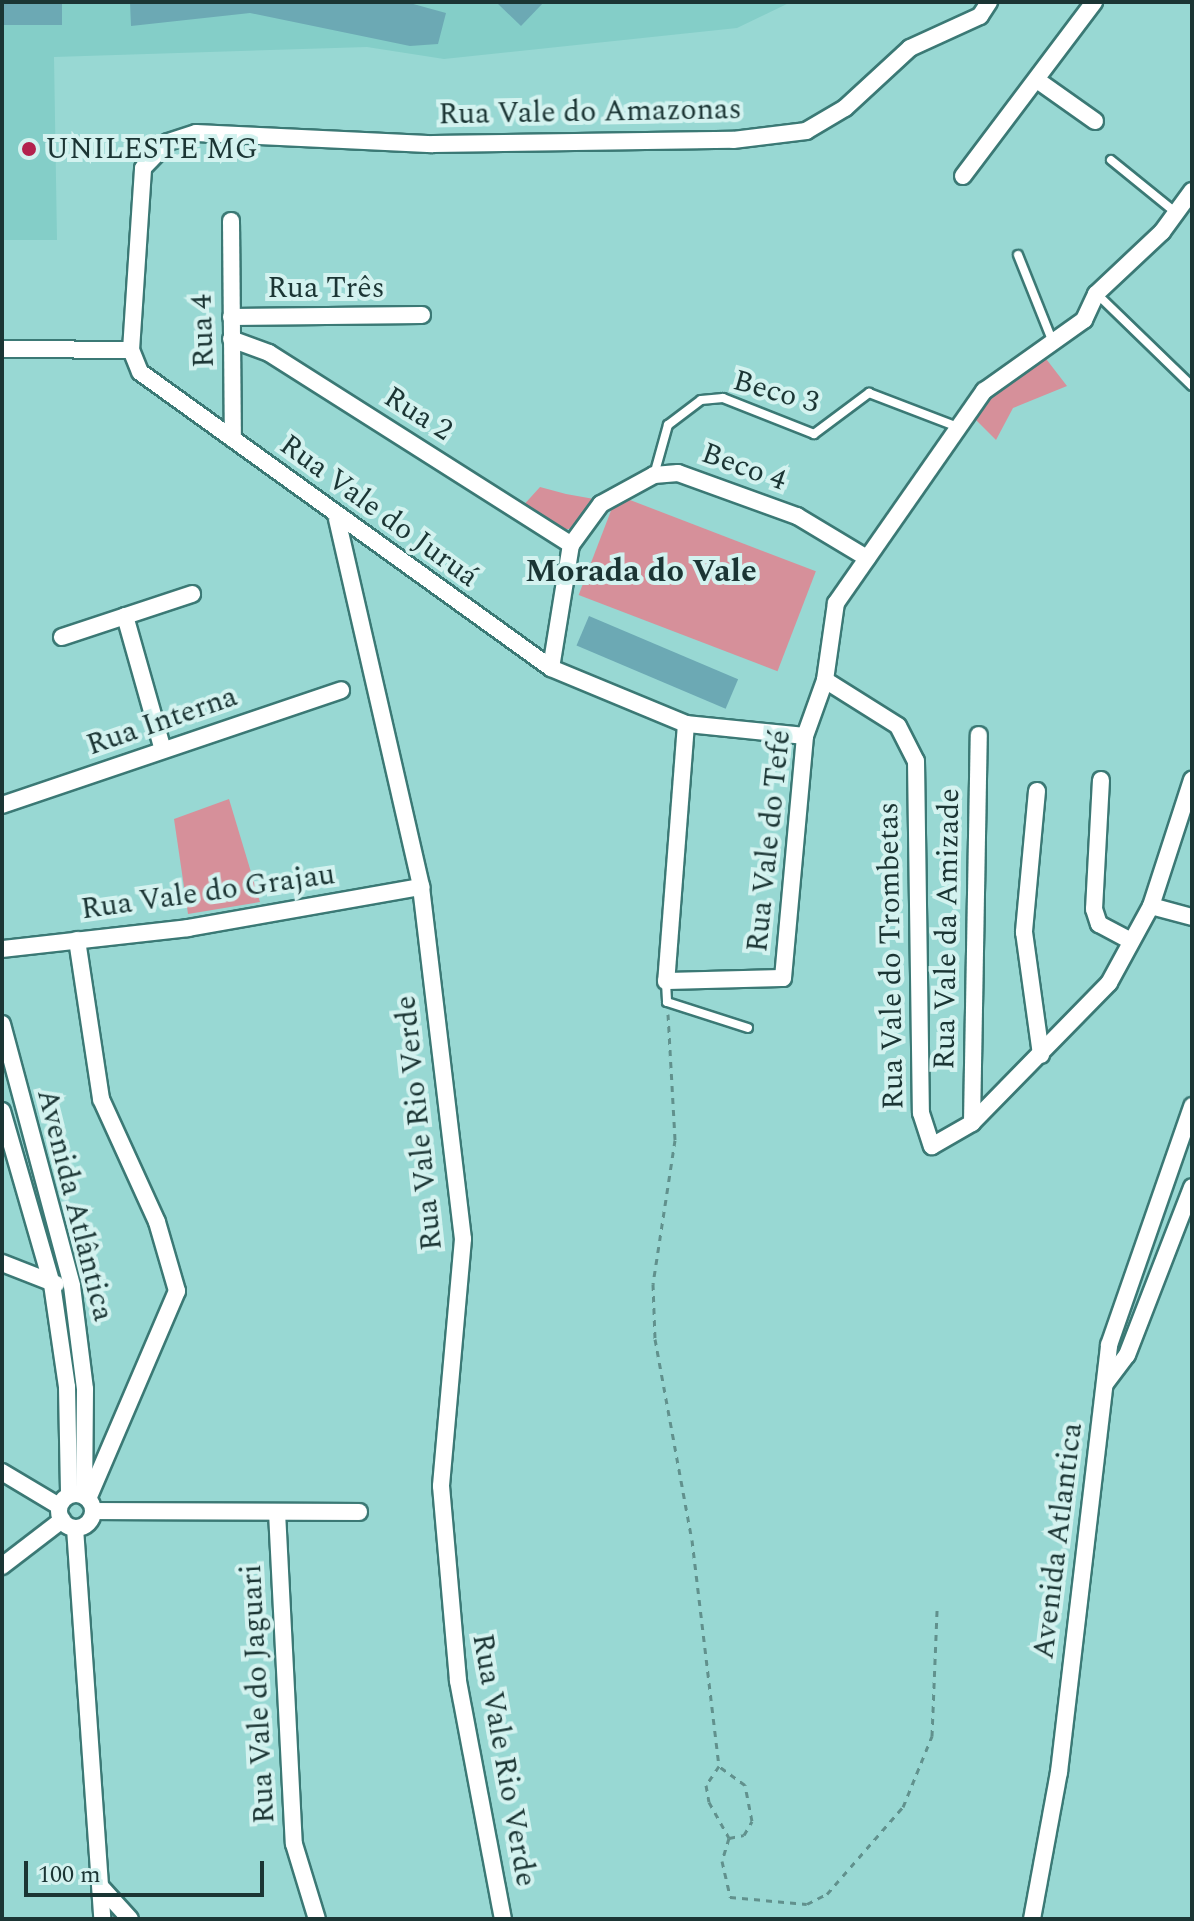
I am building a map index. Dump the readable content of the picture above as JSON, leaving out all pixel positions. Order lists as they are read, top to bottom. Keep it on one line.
{"streets":{"street":["Rua Vale do Amazonas","Rua Três","Rua 4","Rua 2","Beco 4","Rua Vale do Juruá","Rua Interna","Rua Vale do Tefé","Rua Vale do Grajau","Rua Vale da Amizade","Rua Vale do Trombetas","Rua Vale Rio Verde","Avenida Atlântica","Avenida Atlantica","Rua Vale do Jaguari"],"lane":["Beco 3"]},"crossings":[["Rua Vale do Amazonas","Rua Vale do Juruá"],["Rua Três","Rua 4"],["Rua 4","Rua 2"],["Rua 4","Rua Vale do Juruá"],["Beco 3","Beco 4"],["Beco 3","Rua Vale do Tefé"],["Rua 2","Beco 4"],["Beco 4","Rua Vale do Tefé"],["Rua Vale do Juruá","Rua Vale do Tefé"],["Rua Vale do Juruá","Rua Vale Rio Verde"],["Rua Vale do Tefé","Rua Vale do Trombetas"],["Rua Vale do Grajau","Rua Vale Rio Verde"],["Rua Vale da Amizade","Rua Vale do Trombetas"]],"districts":["Morada do Vale"],"places":["UNILESTE MG"],"scale_bar":"100 m"}
